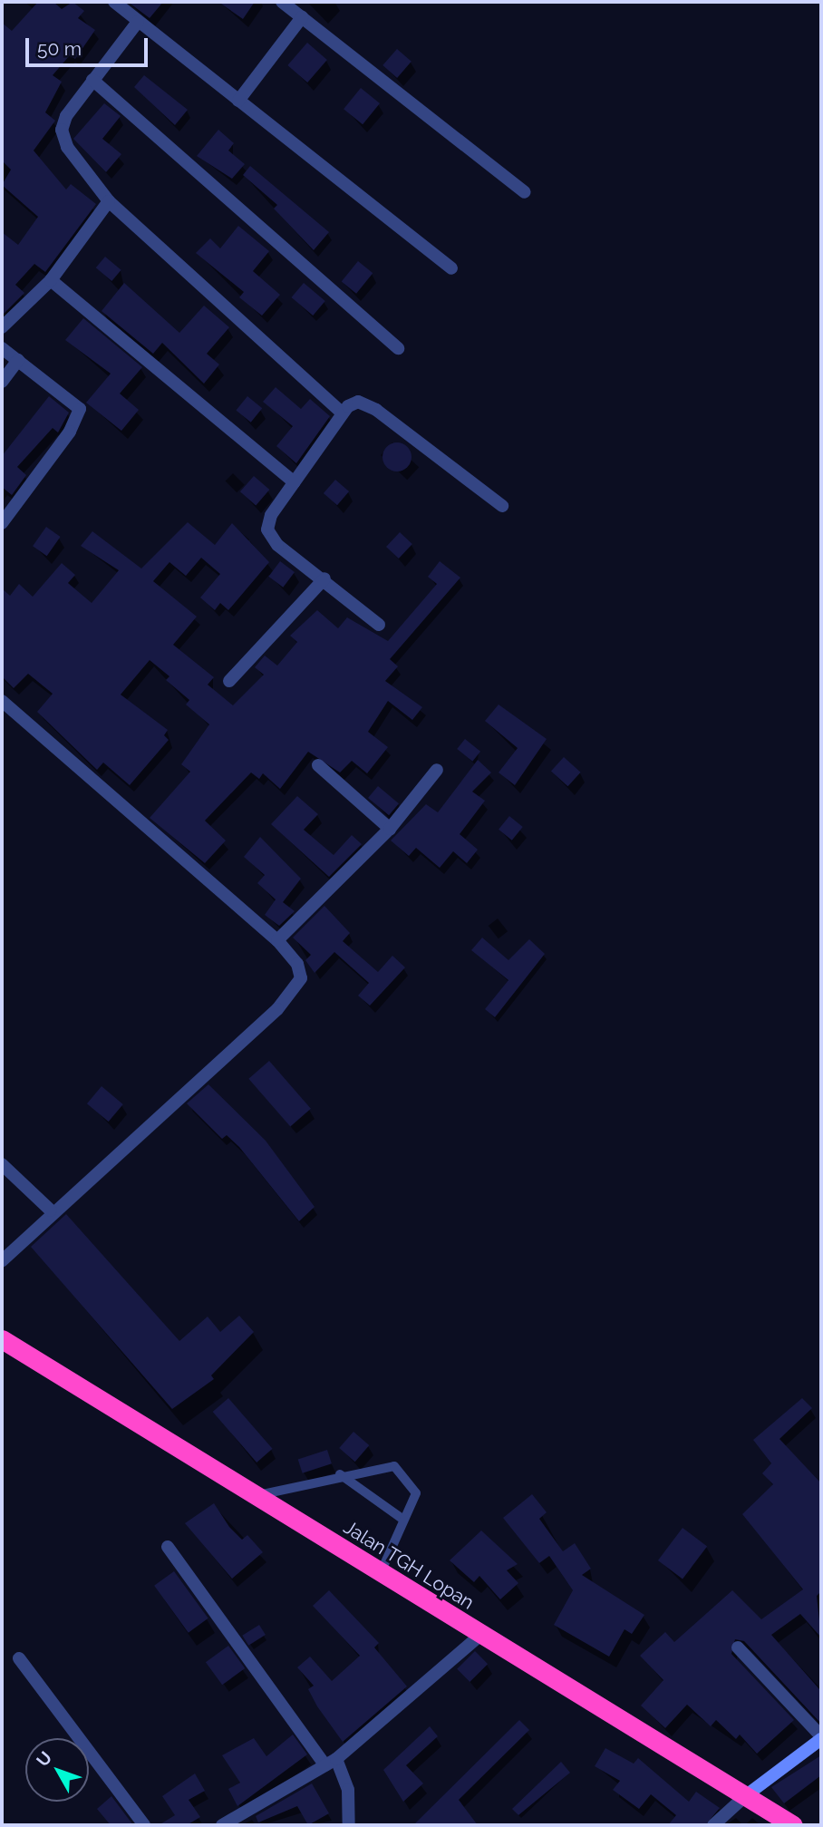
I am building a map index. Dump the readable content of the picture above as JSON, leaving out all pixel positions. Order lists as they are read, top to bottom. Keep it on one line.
{"streets":{"highway":["Jalan TGH Lopan"]},"scale_bar":"50 m","north":"top left"}
